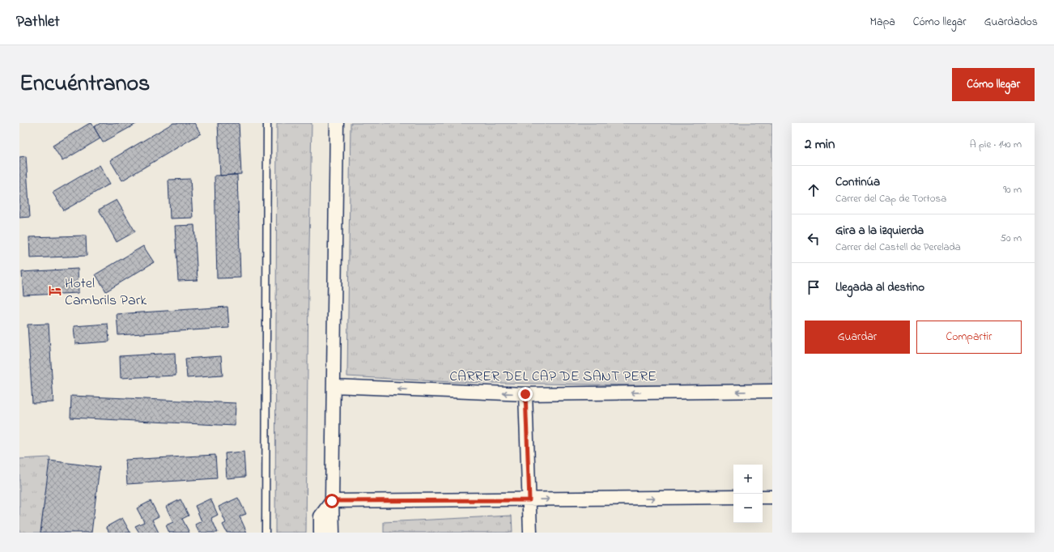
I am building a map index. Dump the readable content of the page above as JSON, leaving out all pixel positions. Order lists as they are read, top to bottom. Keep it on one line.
{"streets":{"street":["CARRER DEL CAP DE SANT PERE"]},"places":{"hotel":["Hotel Cambrils Park"]},"page":{"header":"Pathlet","nav":["Mapa","Cómo llegar","Guardados"],"title":"Encuéntranos","buttons":["Cómo llegar",["Guardar","Compartir"]],"heading":["2 min","A pie · 140 m"],"list":[["Continúa","Carrer del Cap de Tortosa","90 m"],["Gira a la izquierda","Carrer del Castell de Perelada","50 m"],"Llegada al destino"],"map_buttons":["+","−"]}}
